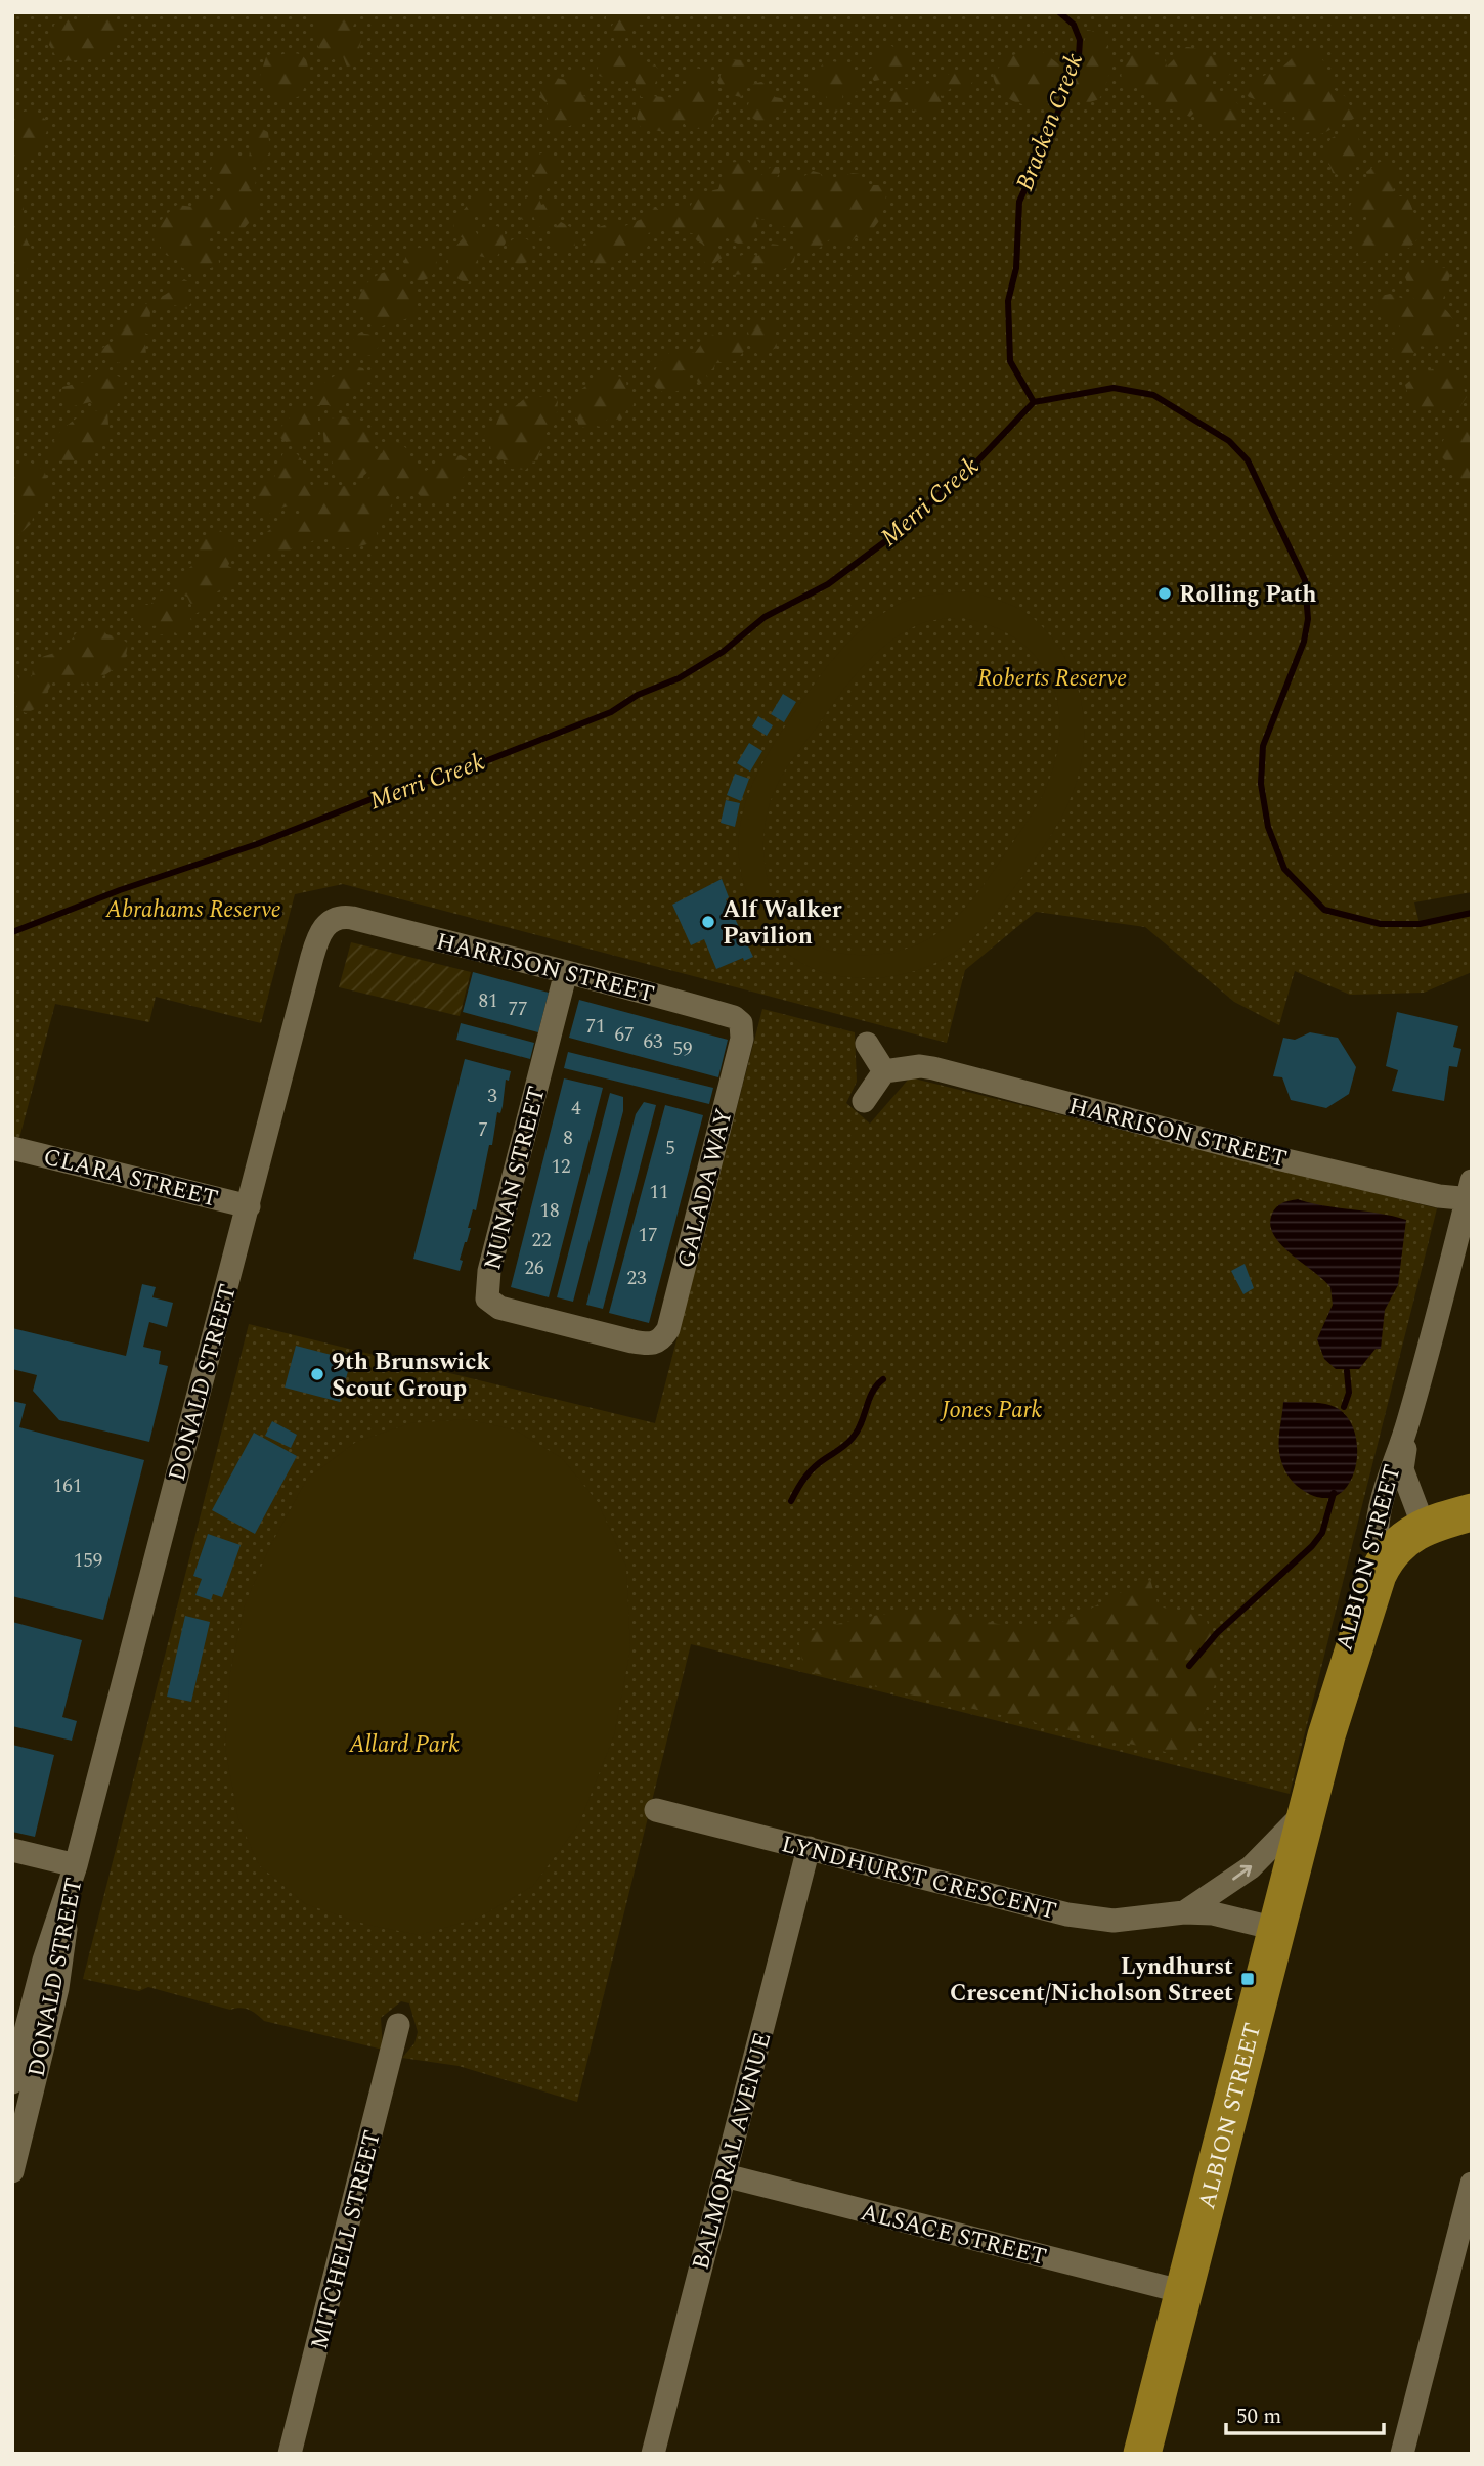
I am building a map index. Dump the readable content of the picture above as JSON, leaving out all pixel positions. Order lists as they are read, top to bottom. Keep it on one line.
{"streets":{"main road":["ALBION STREET"],"street":["HARRISON STREET","CLARA STREET","NUNAN STREET","GALADA WAY","DONALD STREET","LYNDHURST CRESCENT","BALMORAL AVENUE","ALSACE STREET","MITCHELL STREET"]},"crossings":[["HARRISON STREET","NUNAN STREET"],["HARRISON STREET","GALADA WAY"],["HARRISON STREET","DONALD STREET"],["HARRISON STREET","ALBION STREET"],["CLARA STREET","DONALD STREET"],["NUNAN STREET","GALADA WAY"],["ALBION STREET","LYNDHURST CRESCENT"],["ALBION STREET","ALSACE STREET"],["LYNDHURST CRESCENT","BALMORAL AVENUE"],["BALMORAL AVENUE","ALSACE STREET"]],"water":["Bracken Creek","Merri Creek"],"parks":["Roberts Reserve","Abrahams Reserve","Jones Park","Allard Park"],"places":{"other":["Rolling Path","Alf Walker Pavilion","9th Brunswick Scout Group"],"transit":["Lyndhurst Crescent/Nicholson Street"]},"house_numbers":["81","77","71","67","63","59","3","4","7","8","5","12","11","18","17","22","26","23","161","159"],"scale_bar":"50 m"}
